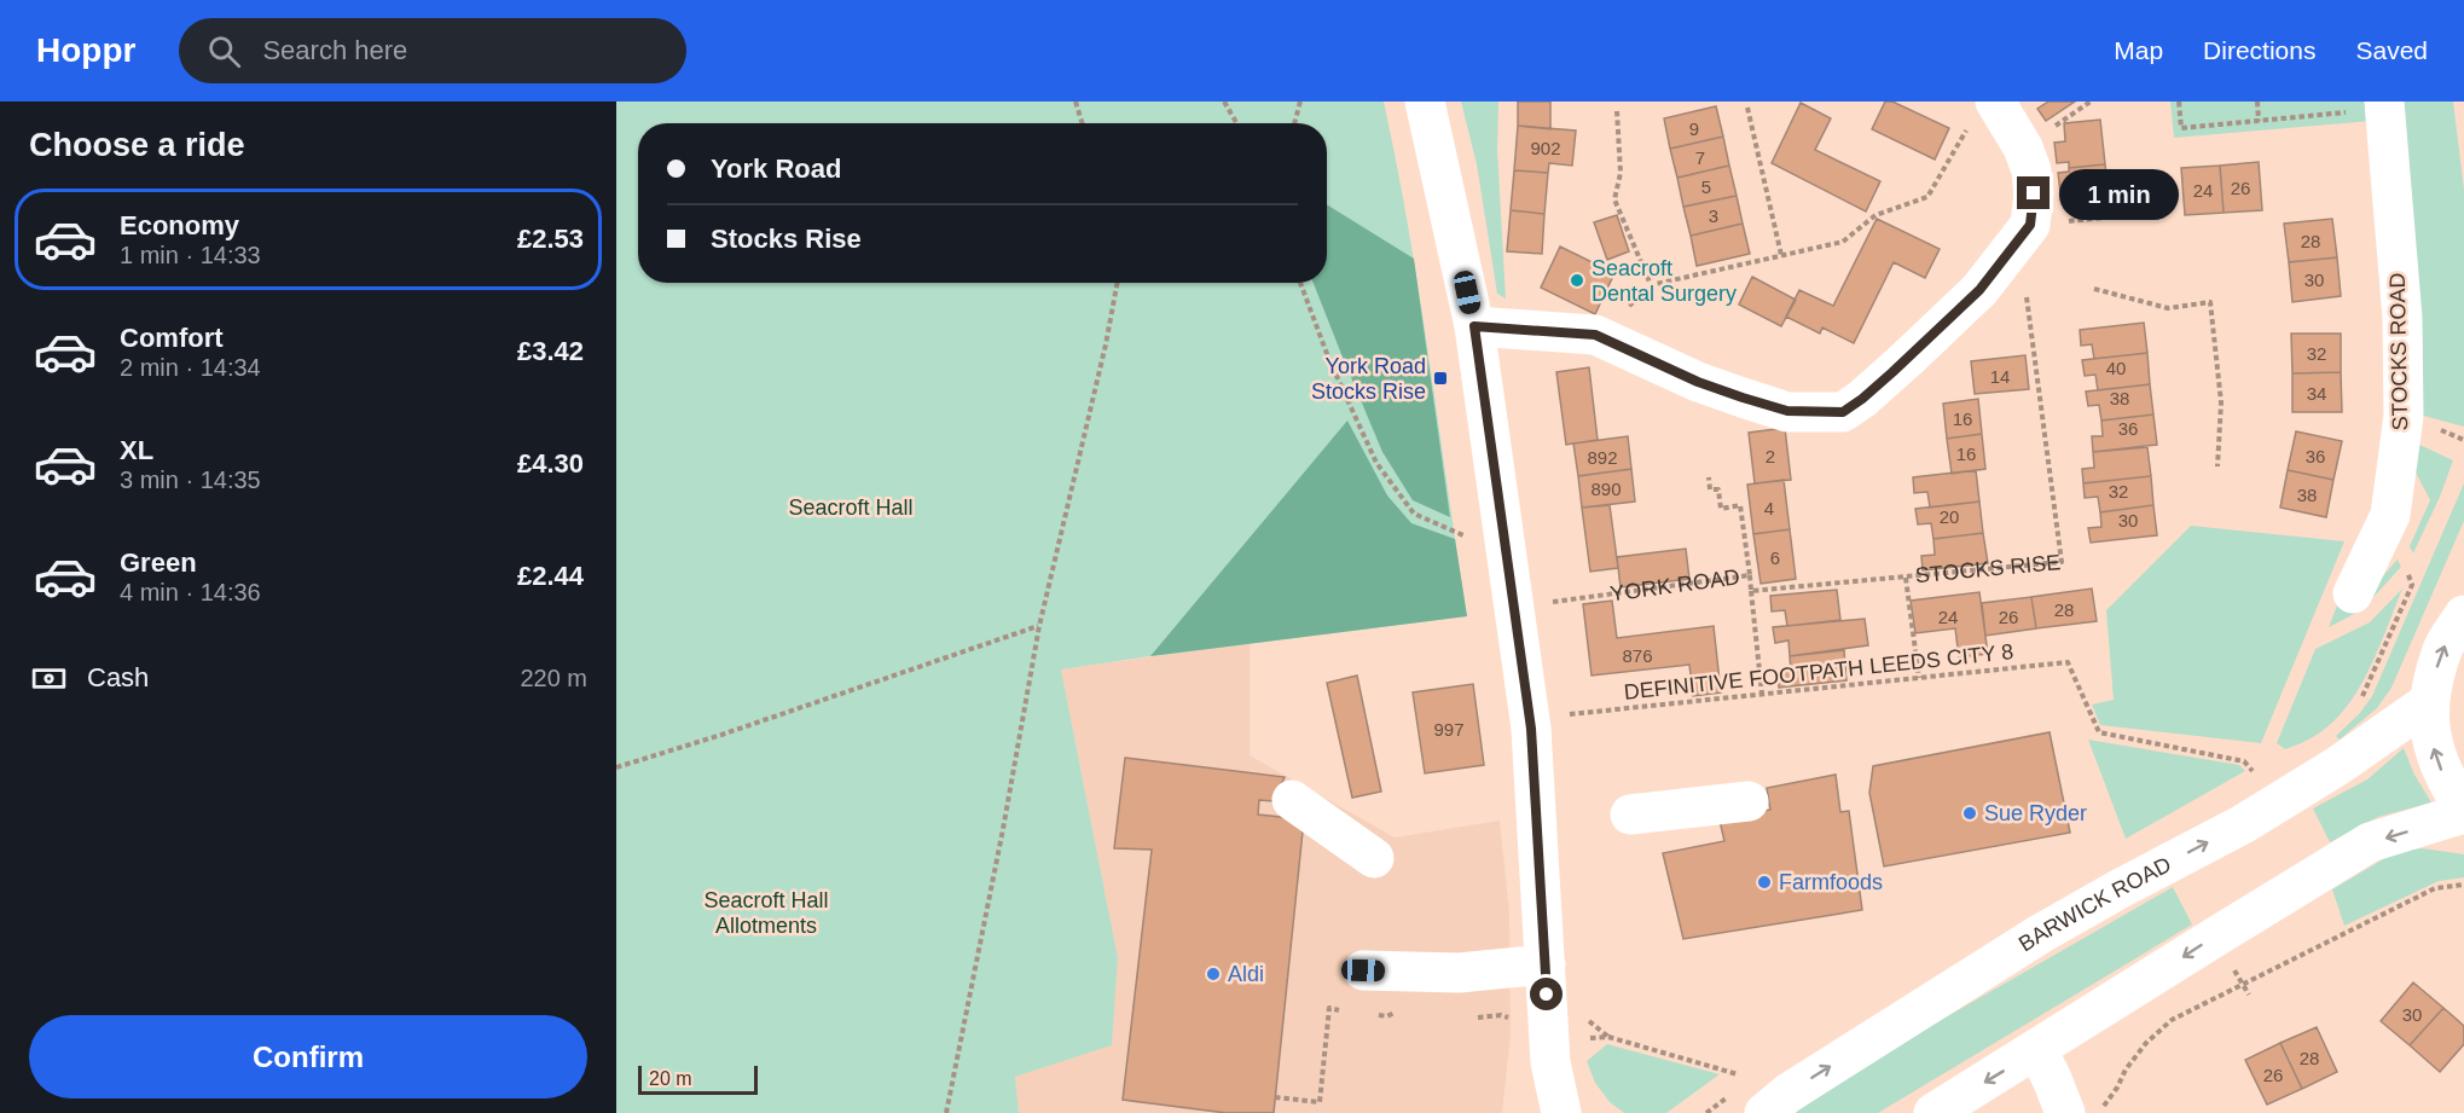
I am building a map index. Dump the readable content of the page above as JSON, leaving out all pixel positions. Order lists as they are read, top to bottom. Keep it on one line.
{"streets":{"main road":["STOCKS ROAD","BARWICK ROAD"],"path":["STOCKS RISE","YORK ROAD","DEFINITIVE FOOTPATH LEEDS CITY 8"]},"parks":["Seacroft Hall","Seacroft Hall Allotments"],"places":{"other":["Seacroft Dental Surgery","Sue Ryder","Farmfoods","Aldi"],"transit":["York Road Stocks Rise"]},"house_numbers":["9","902","7","5","26","24","3","28","30","32","40","14","34","38","16","36","16","2","36","892","890","32","38","4","20","30","6","28","24","26","876","997","30","28","26"],"scale_bar":"20 m","page":{"header":"Hoppr","search":"Search here","nav":["Map","Directions","Saved"],"heading":"Choose a ride","banner":["York Road","Stocks Rise"],"bubble":"1 min","list":[{"name":"Economy","note":"1 min · 14:33","value":"£2.53"},{"name":"Comfort","note":"2 min · 14:34","value":"£3.42"},{"name":"XL","note":"3 min · 14:35","value":"£4.30"},{"name":"Green","note":"4 min · 14:36","value":"£2.44"}],"pay":["Cash","220 m"],"buttons":"Confirm","scale":"20 m"}}
